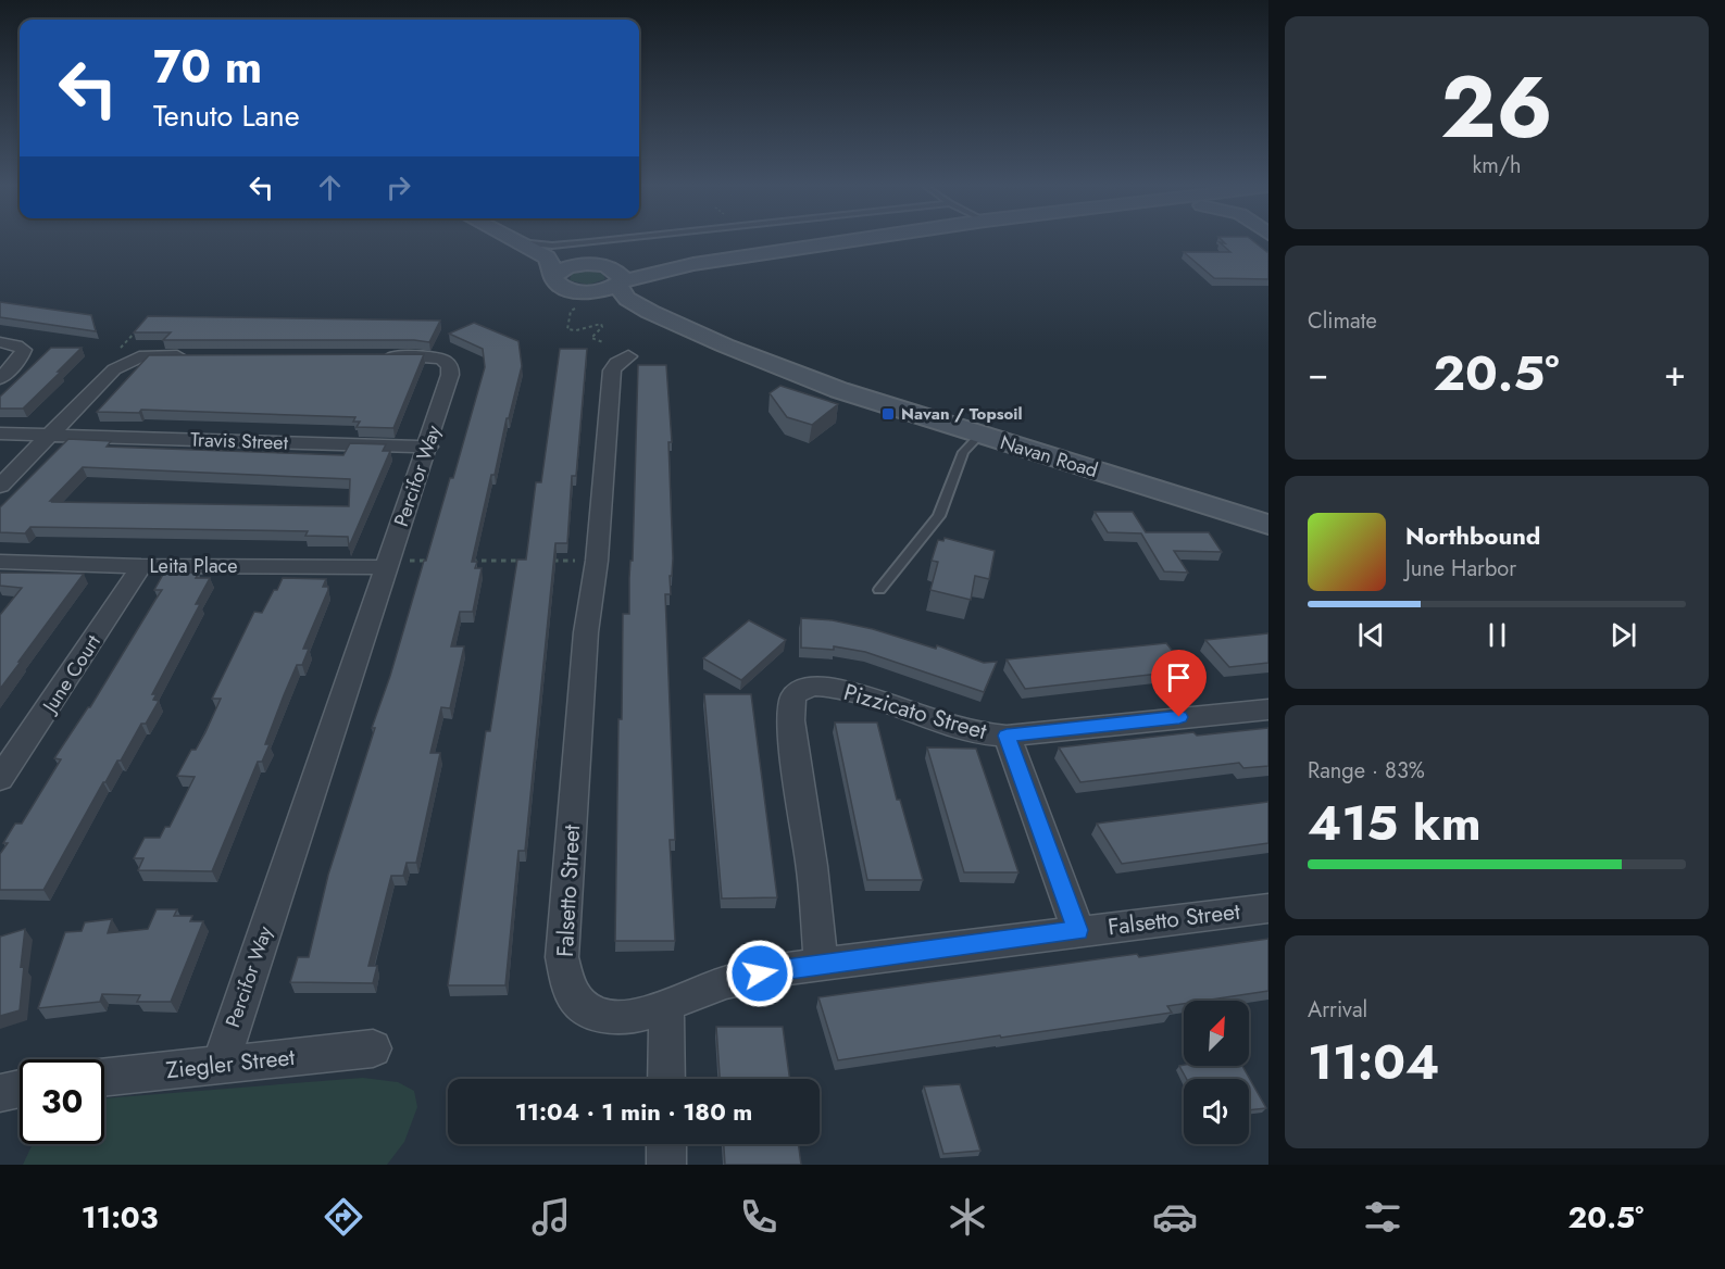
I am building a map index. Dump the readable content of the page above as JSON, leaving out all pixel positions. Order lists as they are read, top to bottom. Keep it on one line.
{"streets":{"main road":["Navan Road"],"street":["Travis Street","Percifor Way","Leita Place","June Court","Pizzicato Street","Falsetto Street","Ziegler Street"]},"crossings":[["Travis Street","Percifor Way"],["Percifor Way","Leita Place"],["Percifor Way","Ziegler Street"],["Leita Place","June Court"],["Pizzicato Street","Falsetto Street"]],"places":{"transit":["Navan / Topsoil"]},"north":"top right","page":{"tile":[["26","km/h"],"Climate",["Range · 83%","415 km"],["Arrival","11:04"]],"turn":["70 m","Tenuto Lane"],"heat":["−","20.5°","+"],"song":["Northbound","June Harbor"],"limit":"30","trip":"11:04 · 1 min · 180 m","tabs":["11:03","20.5°"]}}
